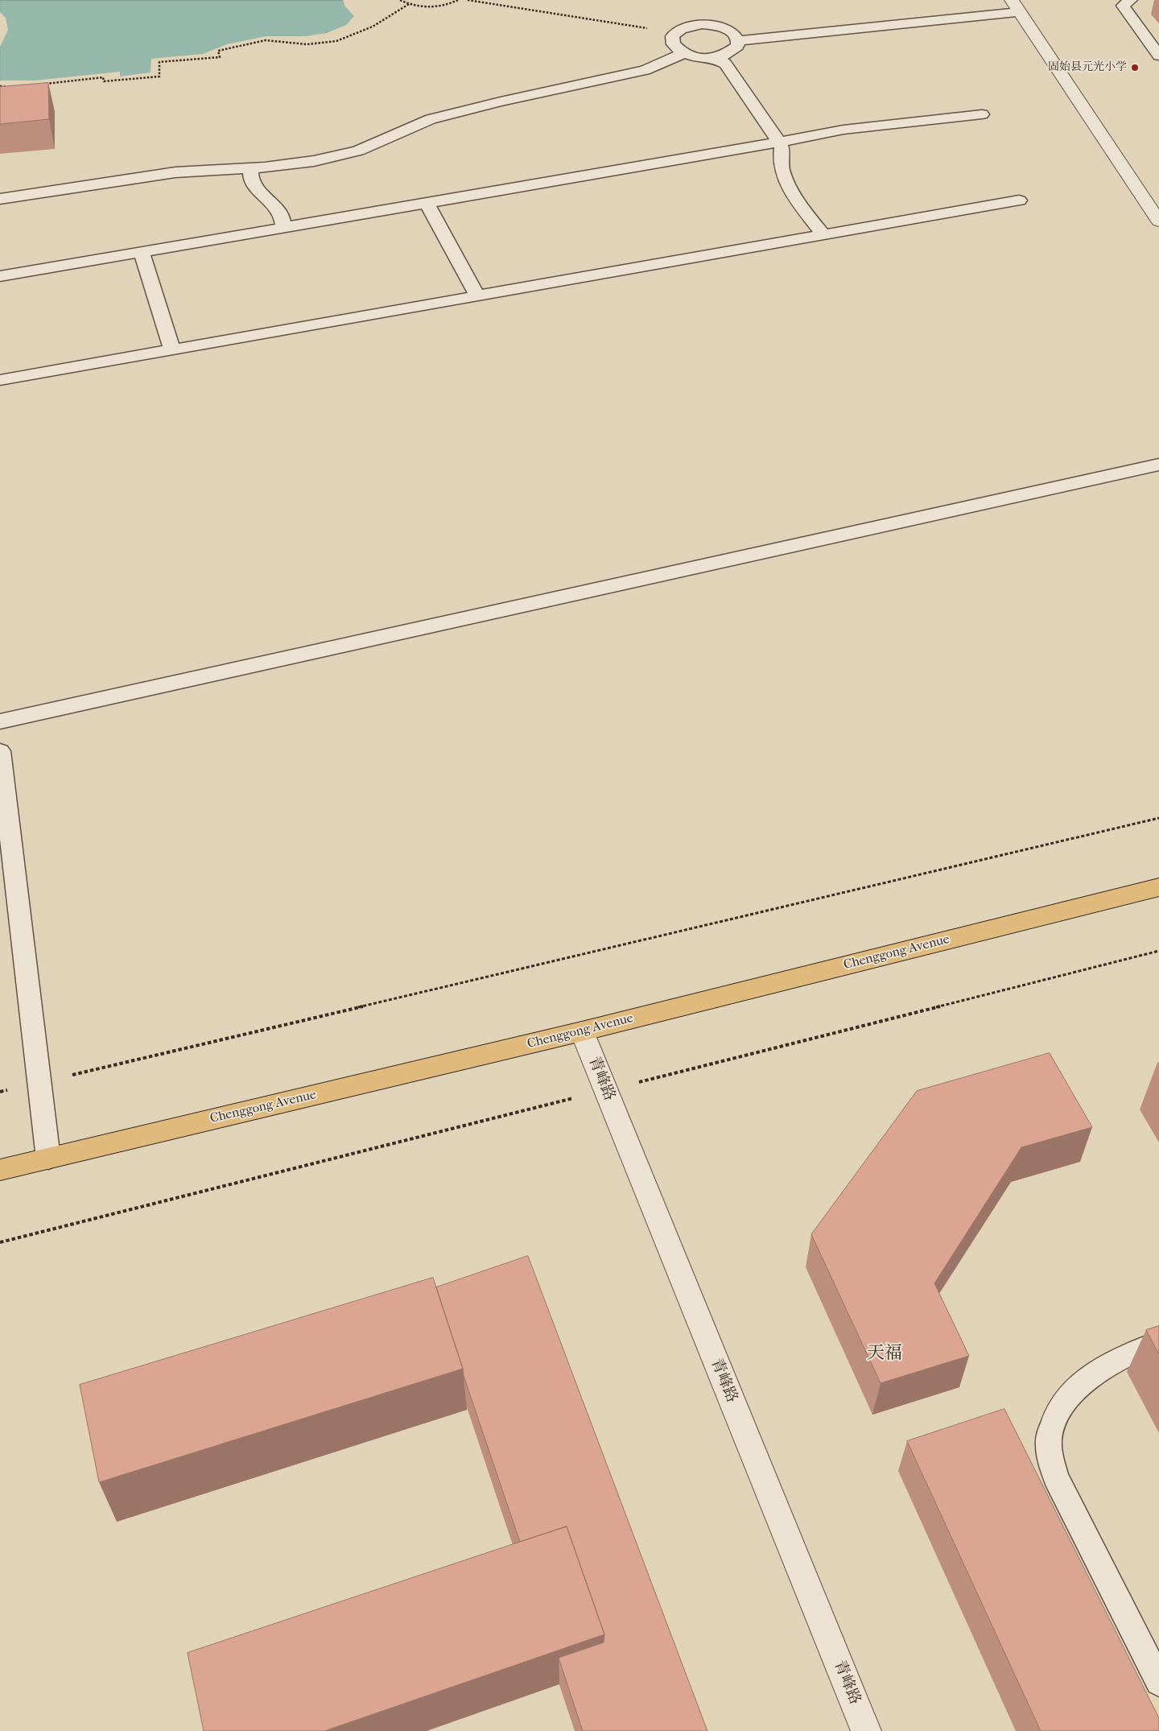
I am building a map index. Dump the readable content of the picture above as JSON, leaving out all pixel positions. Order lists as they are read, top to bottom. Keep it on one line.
{"streets":{"main road":["Chenggong Avenue"],"street":["青峰路"]},"crossings":[["Chenggong Avenue","青峰路"]],"districts":["天福"],"places":["固始县元光小学"]}
